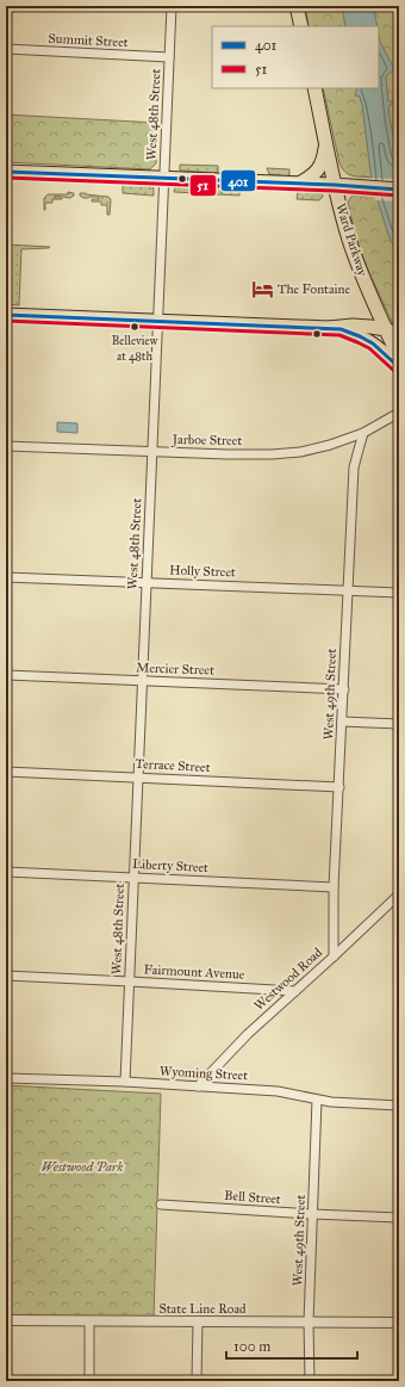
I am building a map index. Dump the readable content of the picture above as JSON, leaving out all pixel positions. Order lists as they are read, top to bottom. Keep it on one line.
{"streets":{"main road":["Ward Parkway"],"street":["Summit Street","West 48th Street","Jarboe Street","Holly Street","Mercier Street","West 49th Street","Terrace Street","Liberty Street","Fairmount Avenue","Westwood Road","Wyoming Street","Bell Street","State Line Road"]},"crossings":[["Summit Street","West 48th Street"],["West 48th Street","Jarboe Street"],["West 48th Street","Holly Street"],["West 48th Street","Mercier Street"],["West 48th Street","Terrace Street"],["West 48th Street","Liberty Street"],["West 48th Street","Fairmount Avenue"],["West 48th Street","Wyoming Street"],["Jarboe Street","West 49th Street"],["Holly Street","West 49th Street"],["Mercier Street","West 49th Street"],["West 49th Street","Terrace Street"],["West 49th Street","Liberty Street"],["West 49th Street","Westwood Road"],["West 49th Street","Wyoming Street"],["West 49th Street","Bell Street"],["West 49th Street","State Line Road"],["Fairmount Avenue","Westwood Road"],["Westwood Road","Wyoming Street"]],"parks":["Westwood Park"],"places":{"hotel":["The Fontaine"],"other":["Belleview at 48th"]},"lines":["transit line 401","transit line 51"],"legend":["401","51"],"scale_bar":"100 m"}
